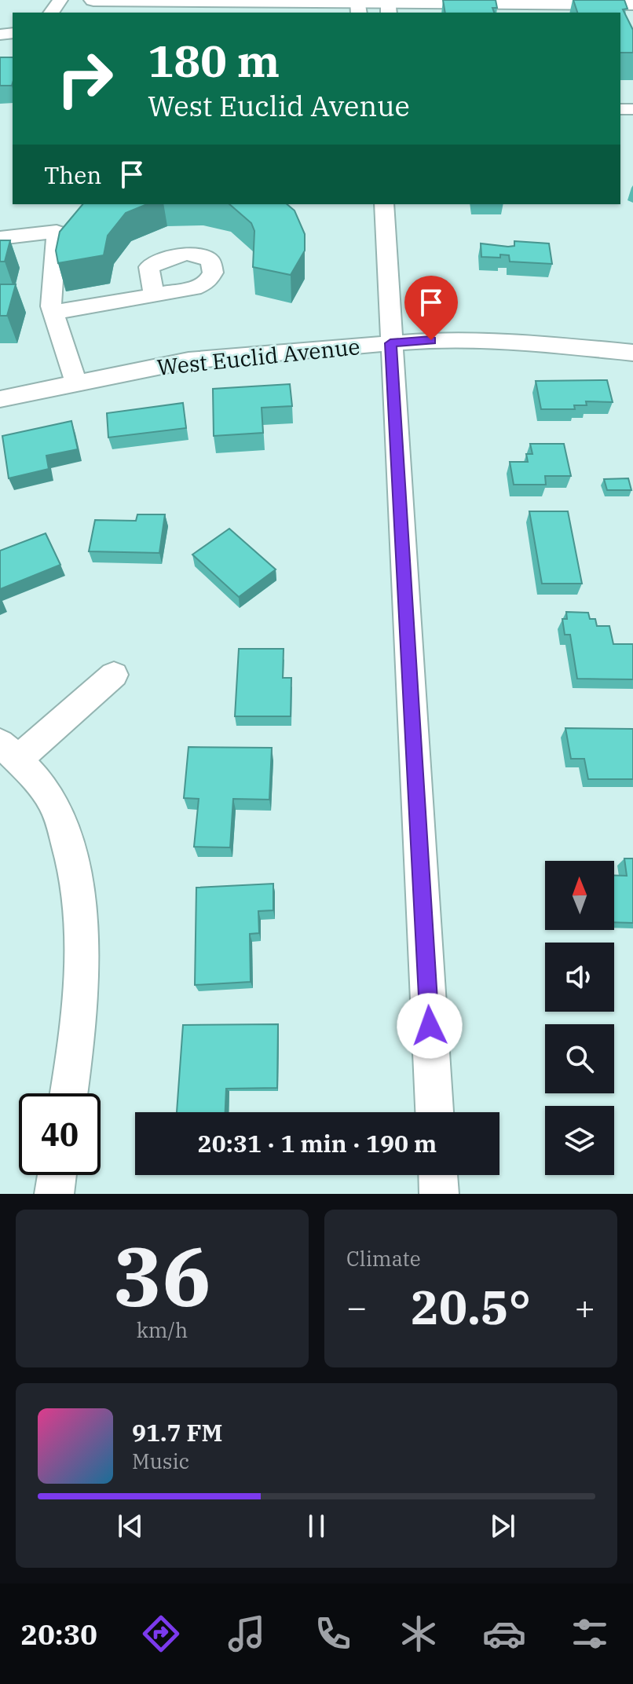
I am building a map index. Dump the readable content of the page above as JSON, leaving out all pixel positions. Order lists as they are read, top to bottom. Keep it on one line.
{"streets":{"street":["West Euclid Avenue"]},"north":"top","page":{"turn":["180 m","West Euclid Avenue"],"then":"Then","limit":"40","trip":"20:31 · 1 min · 190 m","tile":[["36","km/h"],"Climate"],"heat":["−","20.5°","+"],"song":["91.7 FM","Music"],"tabs":"20:30"}}
